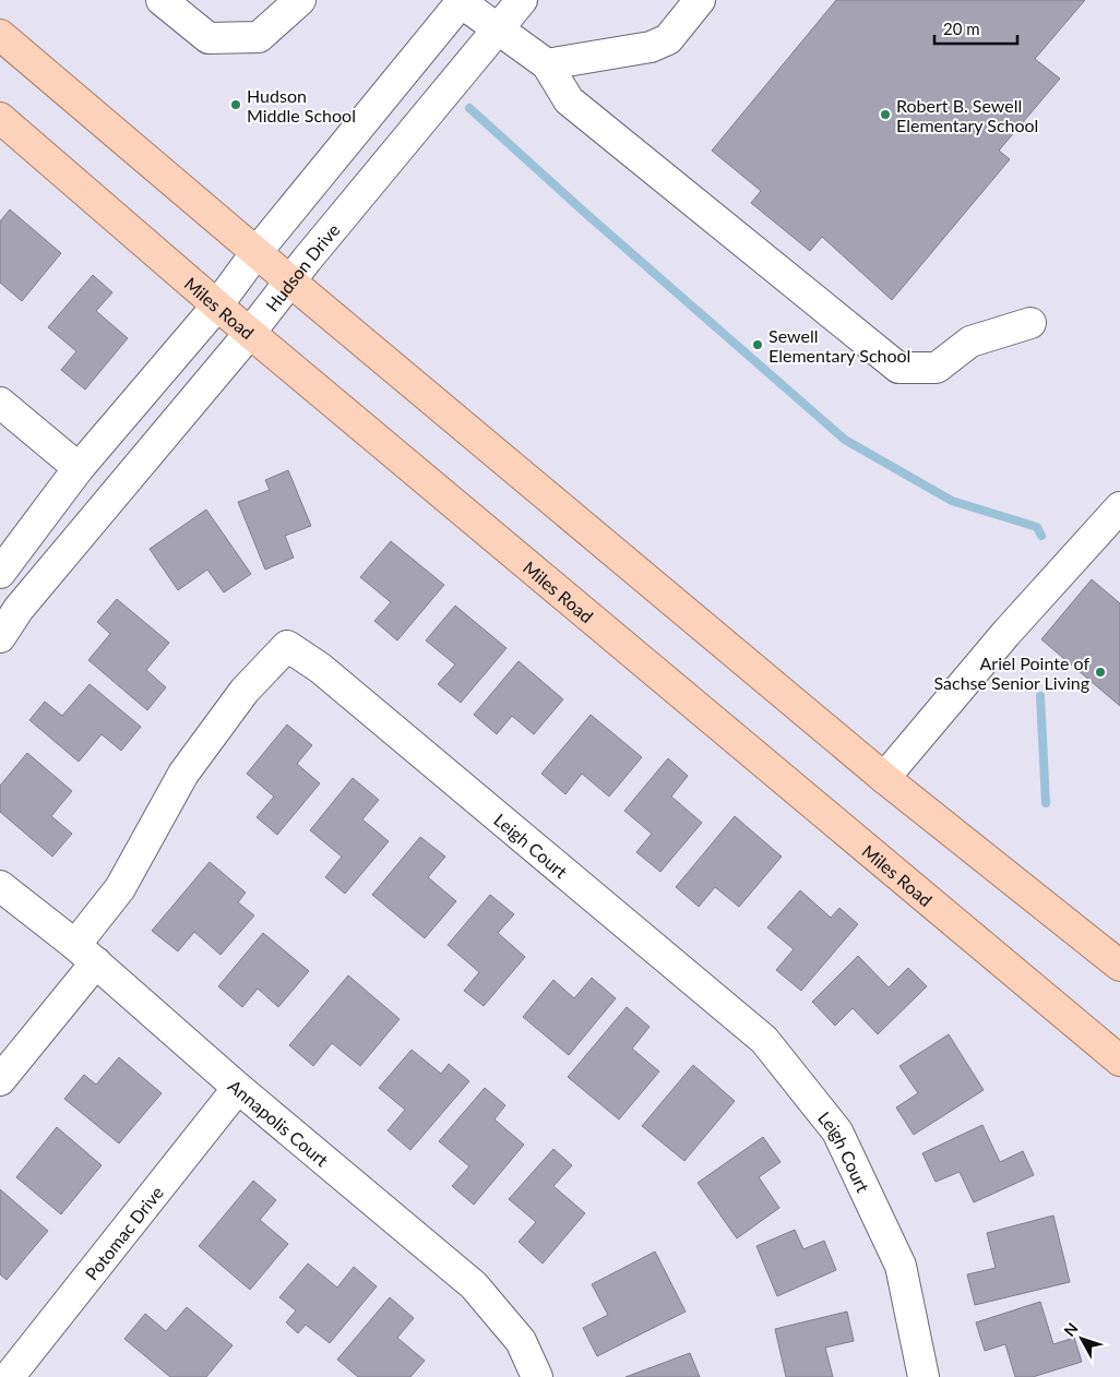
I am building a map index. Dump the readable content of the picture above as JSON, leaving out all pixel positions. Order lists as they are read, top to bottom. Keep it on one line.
{"streets":{"main road":["Miles Road"],"street":["Hudson Drive","Leigh Court","Annapolis Court","Potomac Drive"]},"crossings":[["Hudson Drive","Miles Road"],["Leigh Court","Annapolis Court"],["Annapolis Court","Potomac Drive"]],"places":["Hudson Middle School","Robert B. Sewell Elementary School","Sewell Elementary School","Ariel Pointe of Sachse Senior Living"],"scale_bar":"20 m","north":"top left"}
